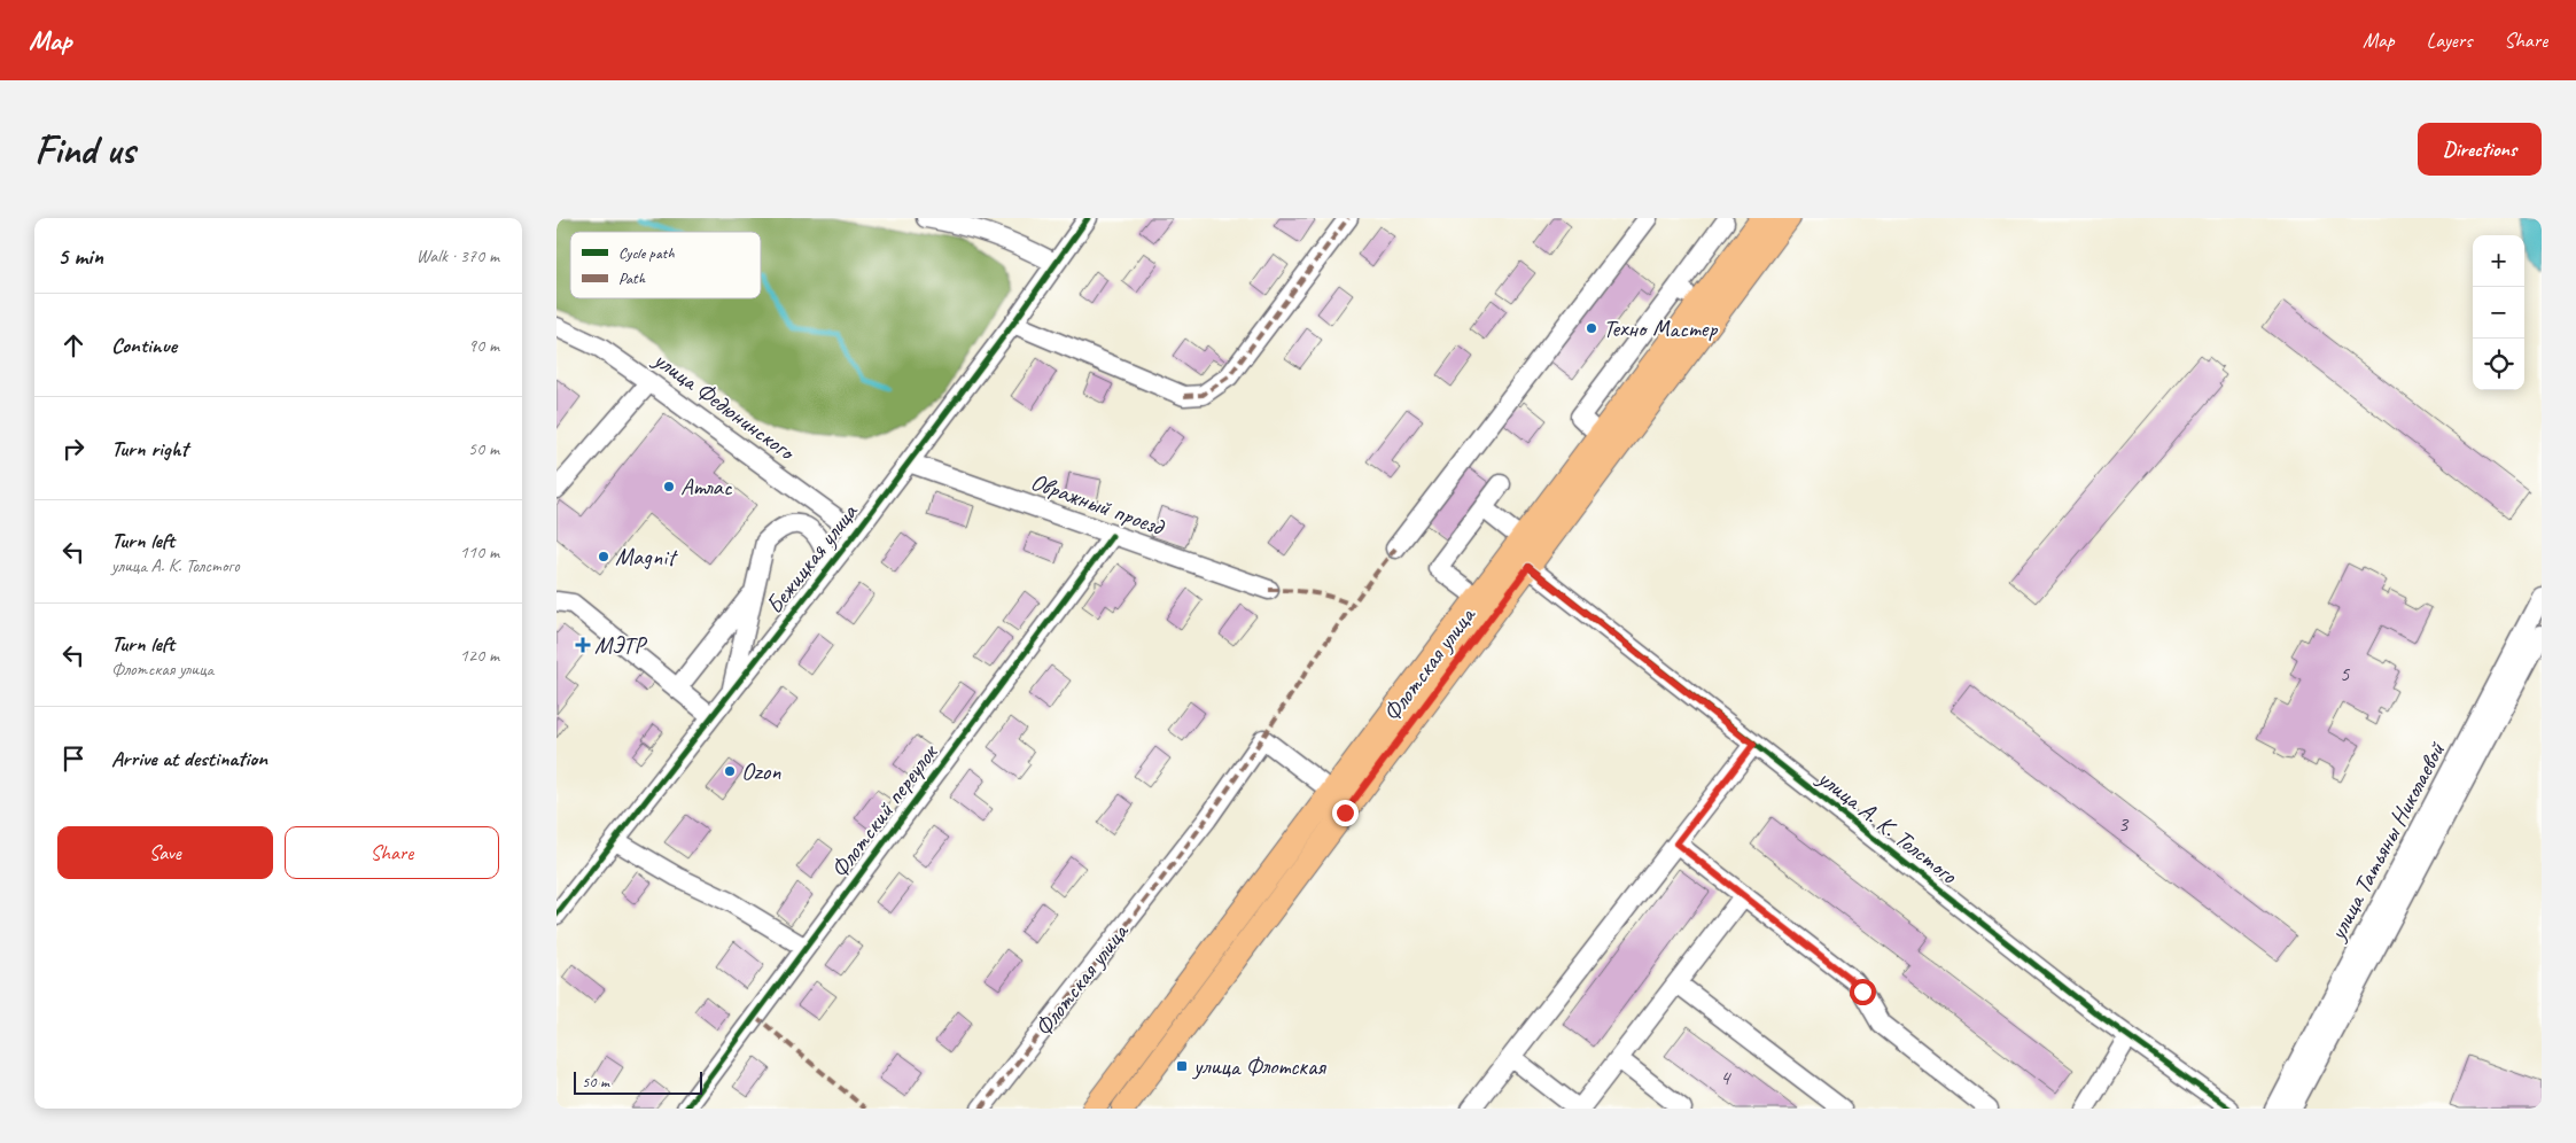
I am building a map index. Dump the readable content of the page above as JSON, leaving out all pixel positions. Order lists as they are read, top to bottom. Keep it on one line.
{"streets":{"main road":["Флотская улица"],"street":["улица Федюнинского","Овражный проезд","Бежицкая улица","Флотский переулок","улица А. К. Толстого","улица Татьяны Николаевой"]},"crossings":[["улица Федюнинского","Бежицкая улица"],["Овражный проезд","Бежицкая улица"],["Овражный проезд","Флотский переулок"],["Флотская улица","улица А. К. Толстого"]],"places":{"other":["Техно Мастер","Атлас","Magnit","Ozon"],"health":["МЭТР"],"transit":["улица Флотская"]},"house_numbers":["5","3","4"],"legend":["Cycle path","Path"],"scale_bar":"50 m","page":{"header":"Map","nav":["Map","Layers","Share"],"buttons":["Directions",["Save","Share"]],"title":"Find us","heading":["5 min","Walk · 370 m"],"map_buttons":["+","−"],"list":[["Continue","90 m"],["Turn right","50 m"],["Turn left","улица А. К. Толстого","110 m"],["Turn left","Флотская улица","120 m"],"Arrive at destination"],"scale":"50 m"}}
